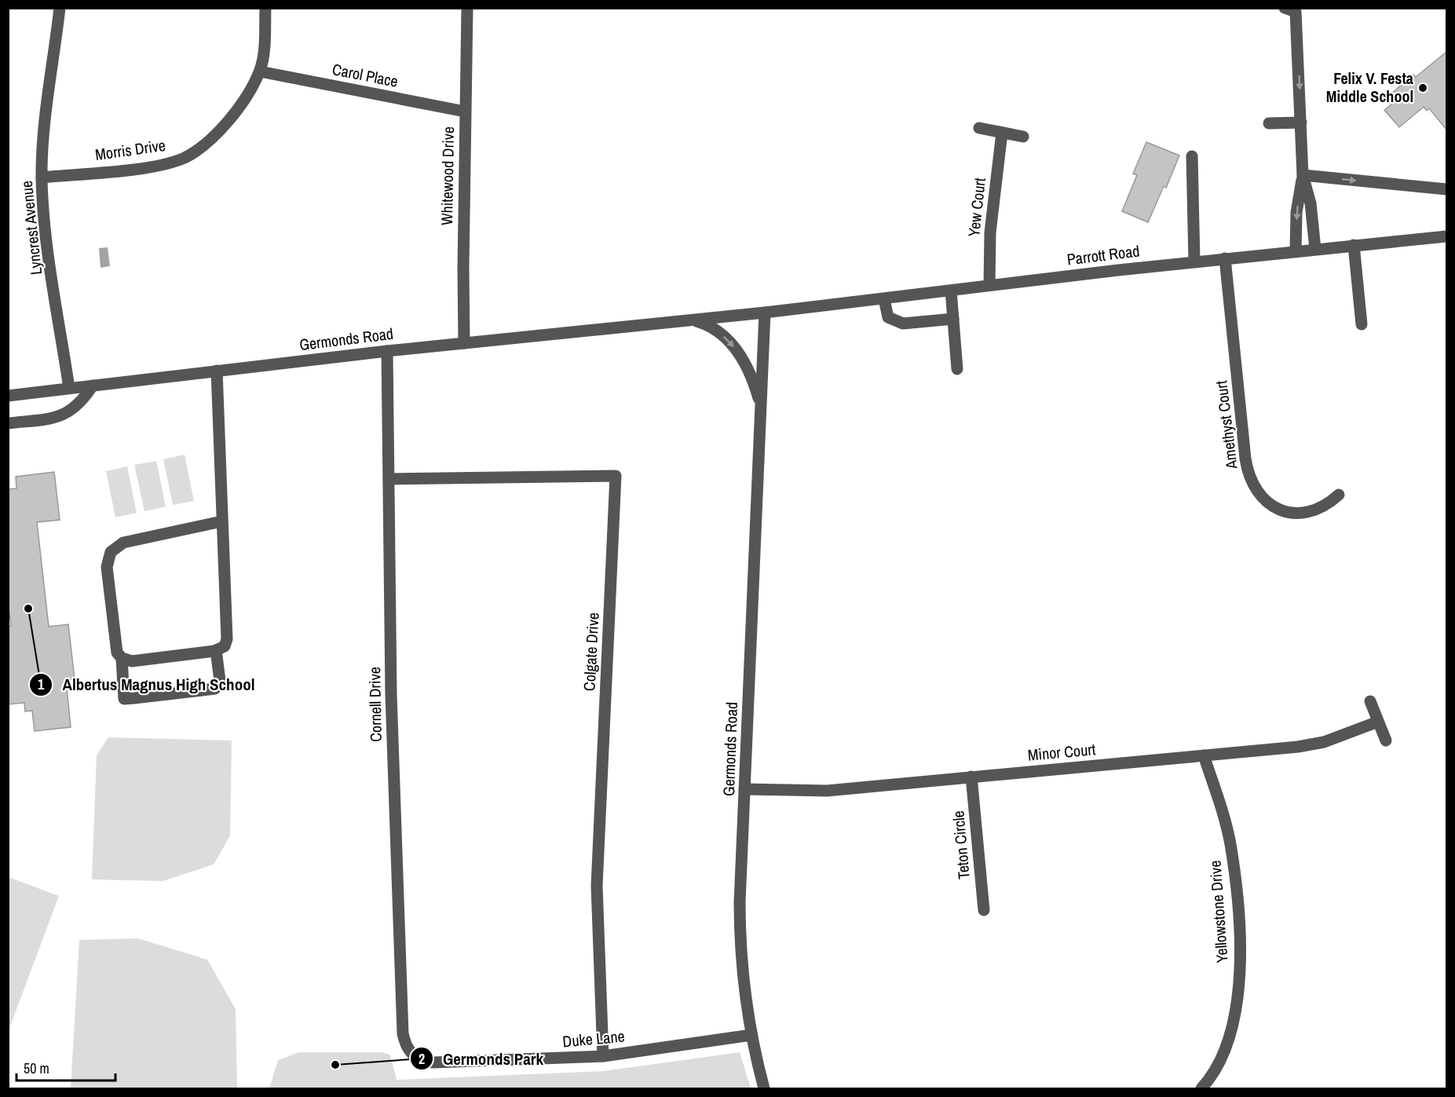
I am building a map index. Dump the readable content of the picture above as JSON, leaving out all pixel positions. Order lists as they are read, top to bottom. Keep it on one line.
{"streets":{"street":["Carol Place","Morris Drive","Whitewood Drive","Yew Court","Lyncrest Avenue","Parrott Road","Germonds Road","Amethyst Court","Colgate Drive","Cornell Drive","Minor Court","Teton Circle","Yellowstone Drive","Duke Lane"]},"crossings":[["Carol Place","Morris Drive"],["Carol Place","Whitewood Drive"],["Morris Drive","Lyncrest Avenue"],["Whitewood Drive","Germonds Road"],["Yew Court","Parrott Road"],["Lyncrest Avenue","Germonds Road"],["Parrott Road","Germonds Road"],["Parrott Road","Amethyst Court"],["Germonds Road","Cornell Drive"],["Germonds Road","Minor Court"],["Germonds Road","Duke Lane"],["Colgate Drive","Cornell Drive"],["Colgate Drive","Duke Lane"],["Cornell Drive","Duke Lane"],["Minor Court","Teton Circle"],["Minor Court","Yellowstone Drive"]],"places":["Felix V. Festa Middle School","Albertus Magnus High School","Germonds Park"],"scale_bar":"50 m"}
